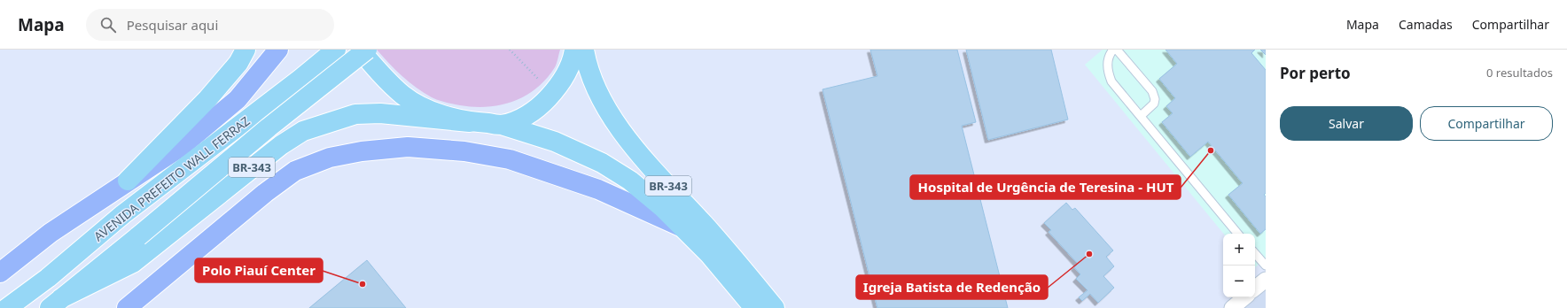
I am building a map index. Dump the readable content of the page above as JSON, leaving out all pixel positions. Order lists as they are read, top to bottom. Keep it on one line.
{"streets":{"highway":["BR-343","AVENIDA PREFEITO WALL FERRAZ"]},"crossings":[["BR-343","AVENIDA PREFEITO WALL FERRAZ"]],"places":["Hospital de Urgência de Teresina - HUT","Igreja Batista de Redenção","Polo Piauí Center"],"page":{"header":"Mapa","search":"Pesquisar aqui","nav":["Mapa","Camadas","Compartilhar"],"heading":["Por perto","0 resultados"],"buttons":["Salvar","Compartilhar"],"map_buttons":["+","−"]}}
